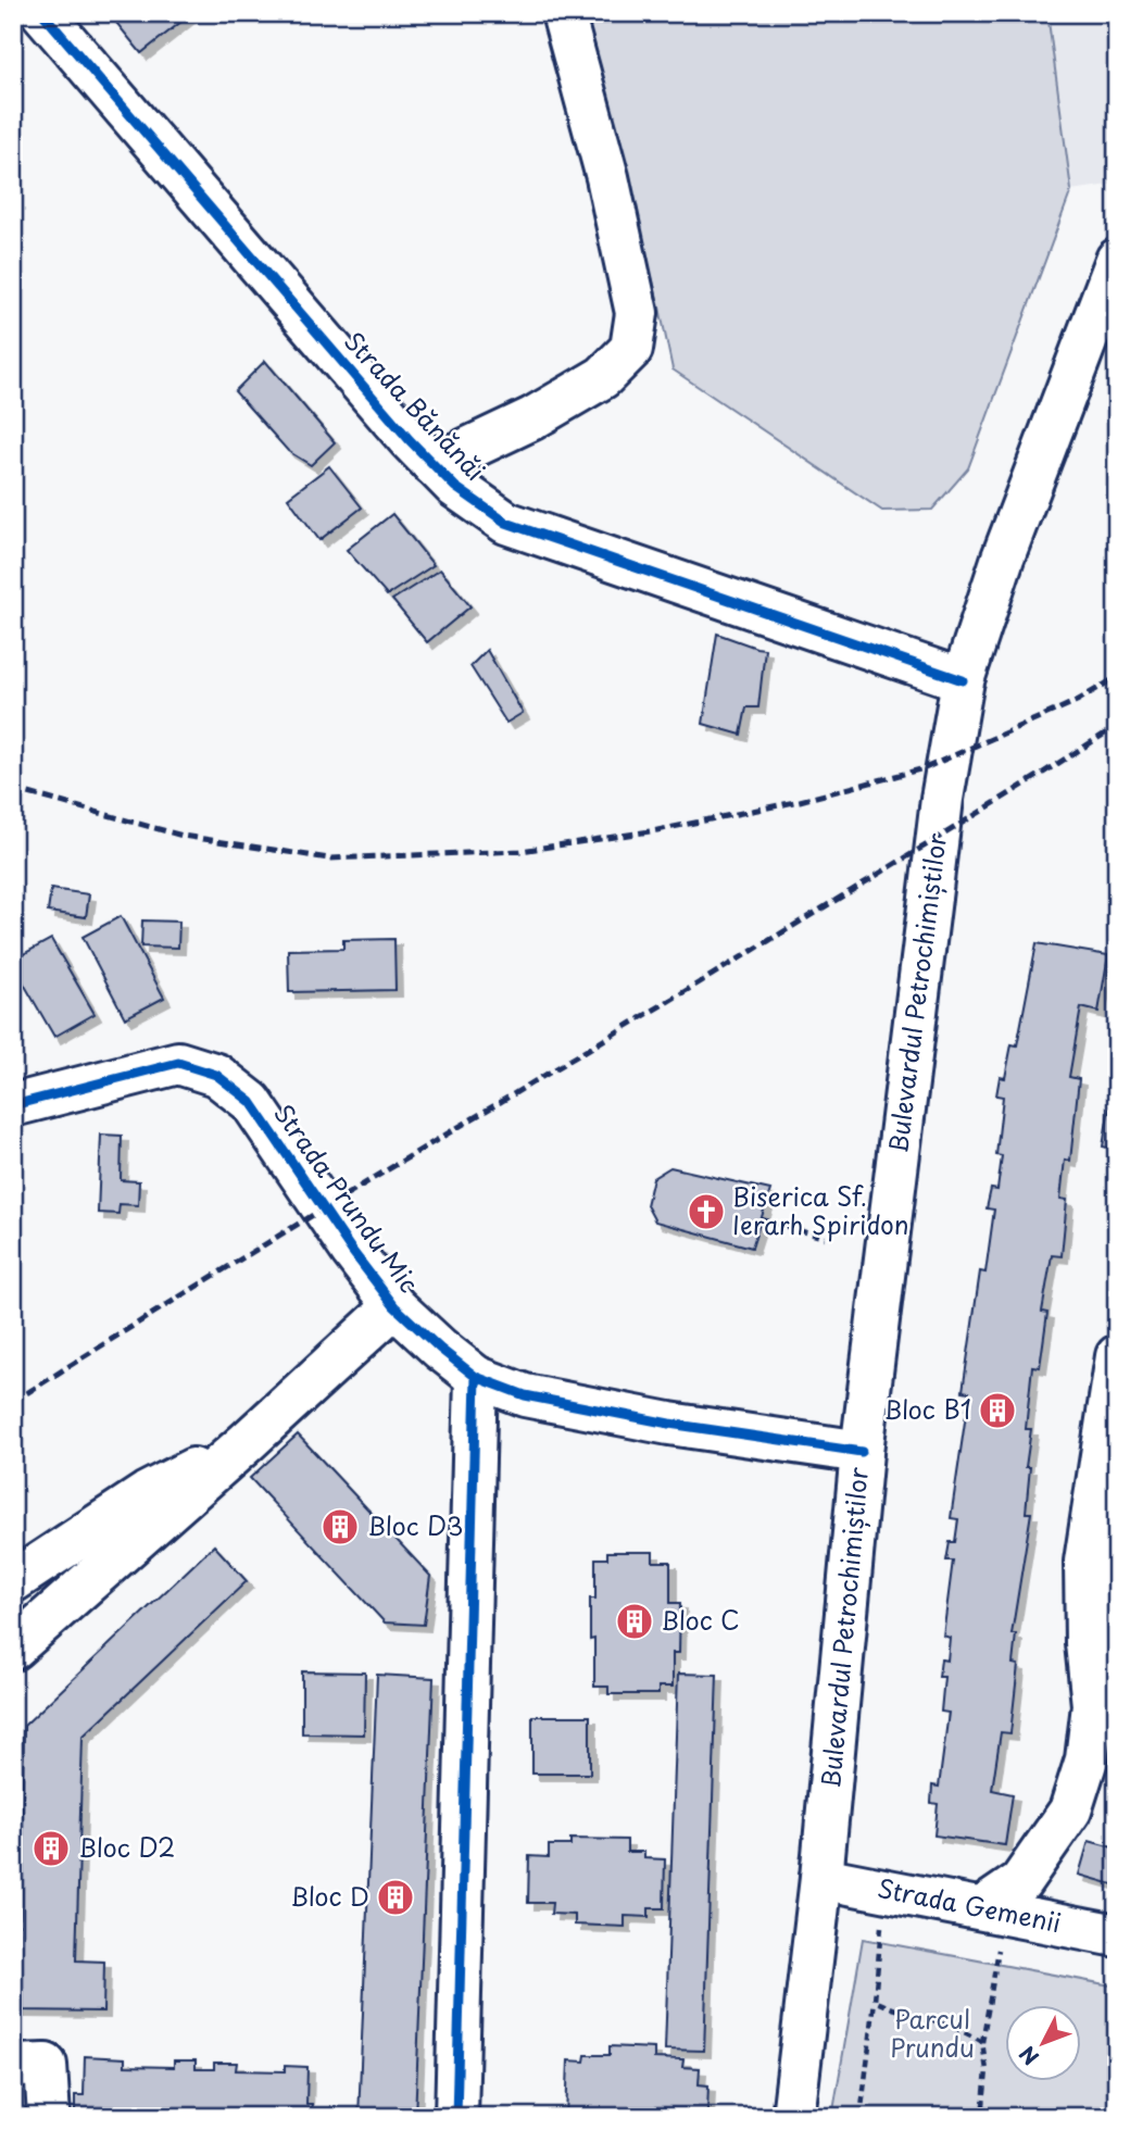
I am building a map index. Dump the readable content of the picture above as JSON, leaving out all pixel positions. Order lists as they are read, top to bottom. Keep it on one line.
{"streets":{"street":["Strada Bănănăi","Bulevardul Petrochimiștilor","Strada Prundu Mic","Strada Gemenii"]},"crossings":[["Strada Bănănăi","Bulevardul Petrochimiștilor"],["Bulevardul Petrochimiștilor","Strada Prundu Mic"],["Bulevardul Petrochimiștilor","Strada Gemenii"]],"parks":["Parcul Prundu"],"places":{"church":["Biserica Sf. Ierarh Spiridon"],"building":["Bloc B1","Bloc D3","Bloc C","Bloc D2","Bloc D"]},"north":"bottom left"}
